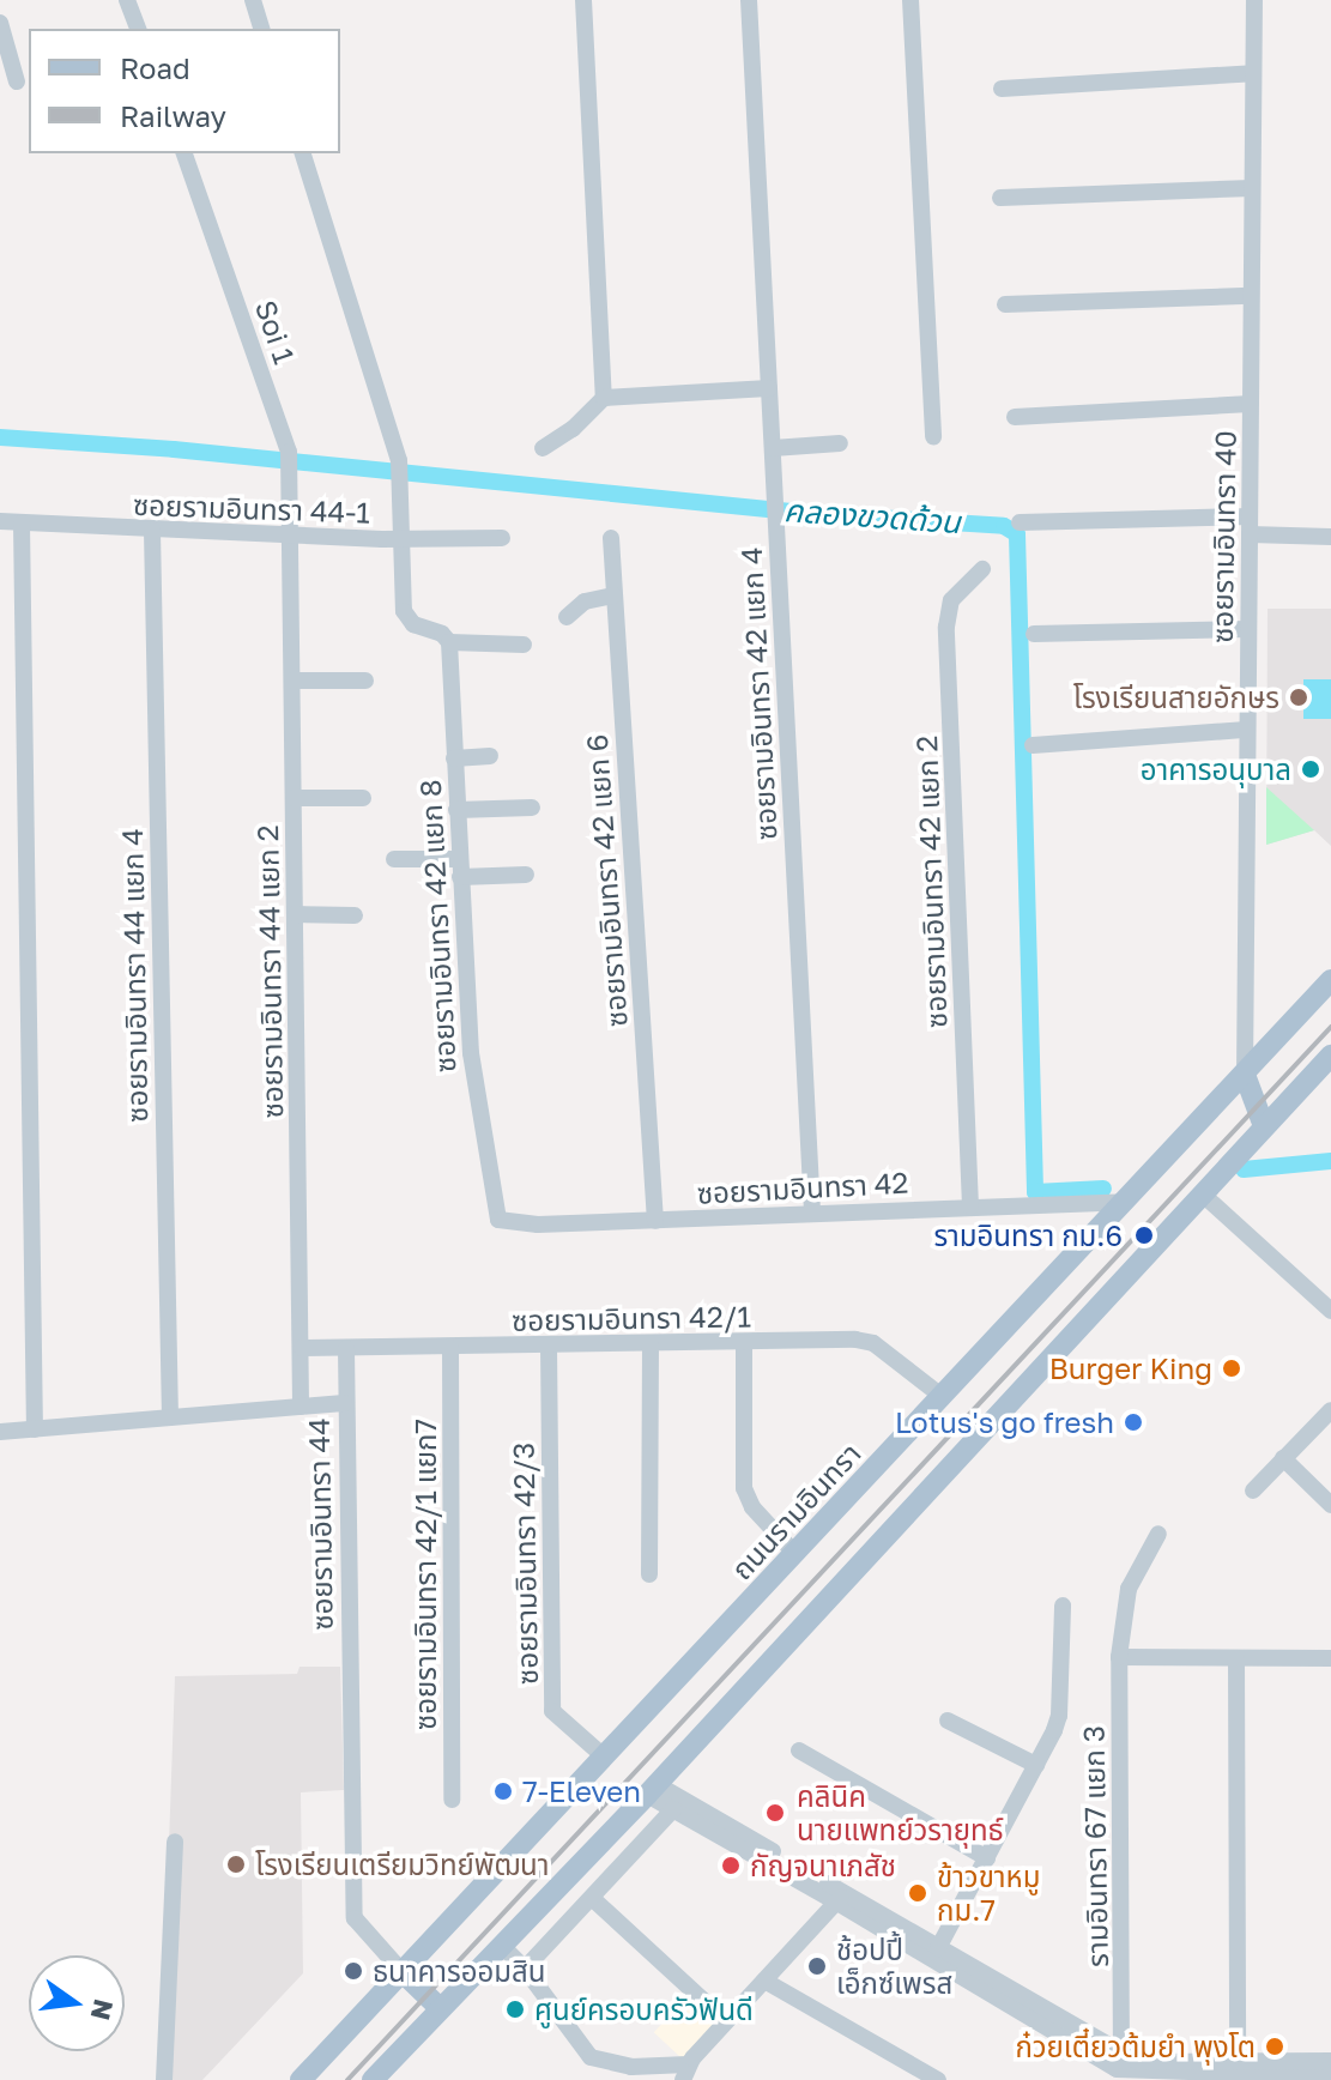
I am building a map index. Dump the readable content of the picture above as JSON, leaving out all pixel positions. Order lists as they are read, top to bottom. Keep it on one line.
{"streets":{"main road":["ถนนรามอินทรา"],"street":["Soi 1","ซอยรามอินทรา 44-1","ซอยรามอินทรา 40","ซอยรามอินทรา 42 แยก 4","ซอยรามอินทรา 42 แยก 6","ซอยรามอินทรา 42 แยก 2","ซอยรามอินทรา 42 แยก 8","ซอยรามอินทรา 44 แยก 2","ซอยรามอินทรา 44 แยก 4","ซอยรามอินทรา 42","ซอยรามอินทรา 42/1","ซอยรามอินทรา 44","ซอยรามอินทรา 42/3","ซอยรามอินทรา 42/1 แยก7","รามอินทรา 67 แยก 3"]},"crossings":[["Soi 1","ซอยรามอินทรา 44-1"],["Soi 1","ซอยรามอินทรา 44 แยก 2"],["ซอยรามอินทรา 44-1","ซอยรามอินทรา 44 แยก 2"],["ซอยรามอินทรา 44-1","ซอยรามอินทรา 44 แยก 4"],["ซอยรามอินทรา 40","ถนนรามอินทรา"],["ซอยรามอินทรา 42 แยก 4","ซอยรามอินทรา 42"],["ซอยรามอินทรา 42 แยก 6","ซอยรามอินทรา 42"],["ซอยรามอินทรา 42 แยก 2","ซอยรามอินทรา 42"],["ซอยรามอินทรา 42 แยก 8","ซอยรามอินทรา 42"],["ซอยรามอินทรา 44 แยก 2","ซอยรามอินทรา 42/1"],["ซอยรามอินทรา 44 แยก 2","ซอยรามอินทรา 44"],["ซอยรามอินทรา 44 แยก 4","ซอยรามอินทรา 44"],["ซอยรามอินทรา 42","ถนนรามอินทรา"],["ซอยรามอินทรา 42/1","ถนนรามอินทรา"],["ซอยรามอินทรา 42/1","ซอยรามอินทรา 42/3"],["ซอยรามอินทรา 42/1","ซอยรามอินทรา 42/1 แยก7"],["ถนนรามอินทรา","ซอยรามอินทรา 44"],["ถนนรามอินทรา","ซอยรามอินทรา 42/3"]],"water":["คลองขวดด้วน"],"places":["โรงเรียนสายอักษร","อาคารอนุบาล","รามอินทรา กม.6","Burger King","Lotus's go fresh","7-Eleven","คลินิค นายแพทย์วรายุทธ์","โรงเรียนเตรียมวิทย์พัฒนา","กัญจนาเภสัช","ข้าวขาหมู กม.7","ช้อปปี้ เอ็กซ์เพรส","ธนาคารออมสิน","ศูนย์ครอบครัวฟันดี","ก๋วยเตี๋ยวต้มยำ พุงโต"],"legend":["Road","Railway"],"north":"right"}
